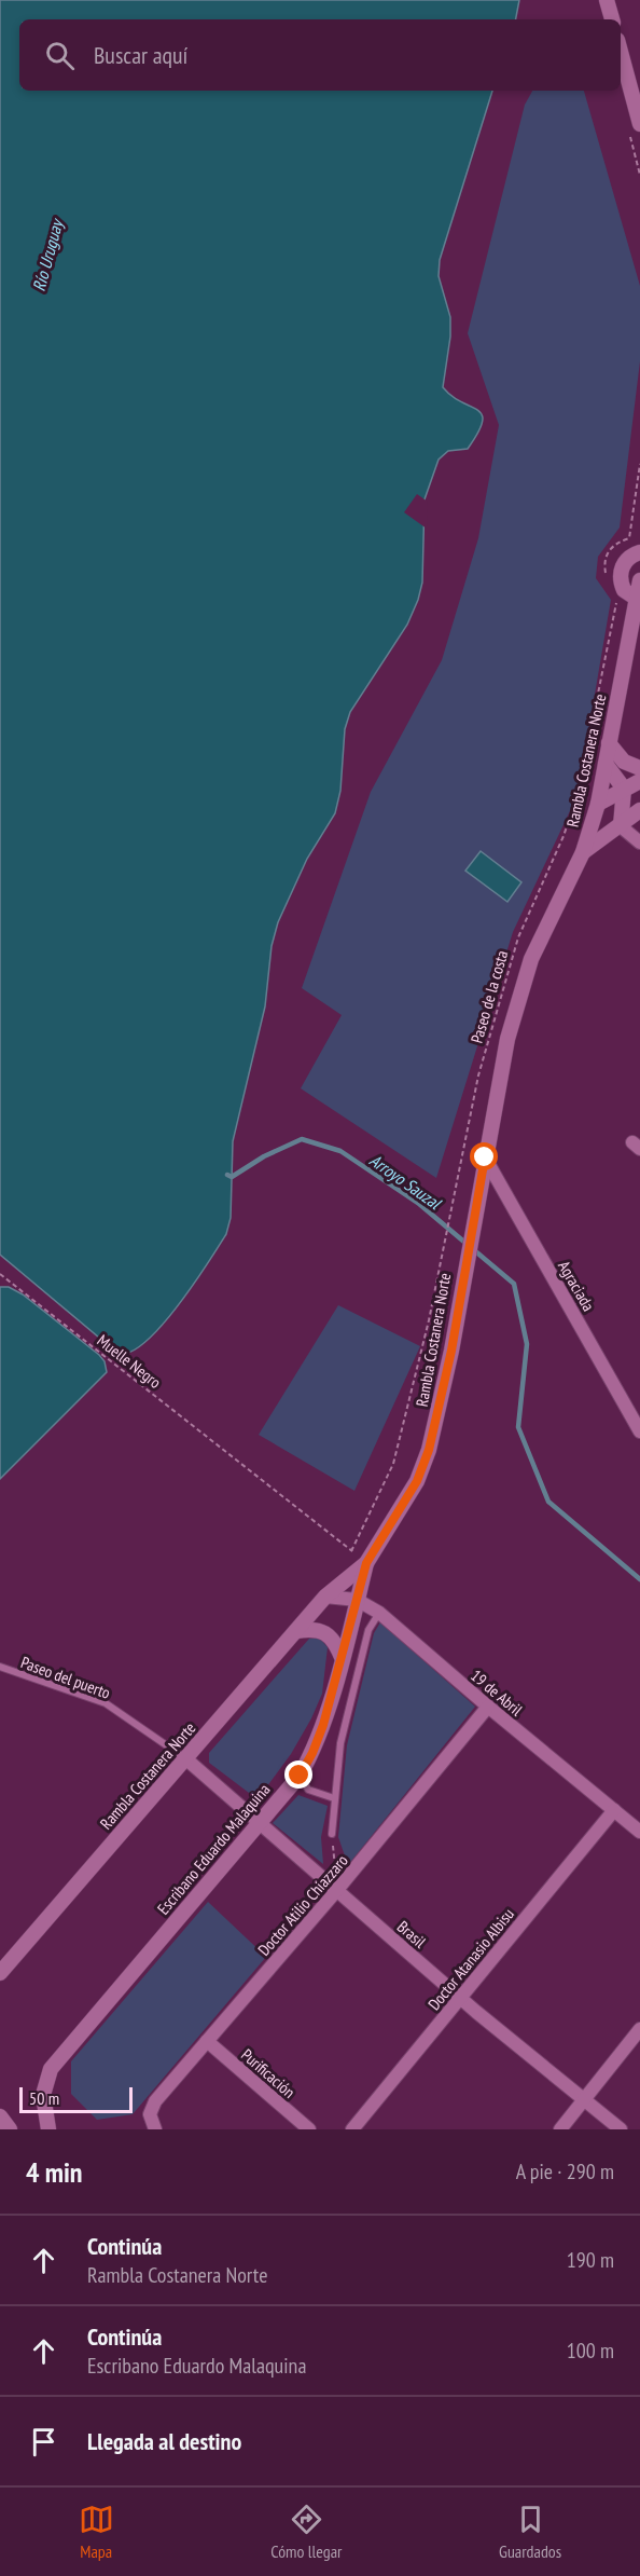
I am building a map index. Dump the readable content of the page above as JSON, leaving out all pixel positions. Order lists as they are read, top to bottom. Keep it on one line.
{"streets":{"street":["Rambla Costanera Norte","Agraciada","19 de Abril","Escribano Eduardo Malaquina","Doctor Atilio Chiazzaro","Brasil","Doctor Atanasio Albisu","Purificación"],"lane":["Paseo del puerto"],"path":["Paseo de la costa","Muelle Negro"]},"crossings":[["Rambla Costanera Norte","Agraciada"],["Rambla Costanera Norte","Muelle Negro"],["Rambla Costanera Norte","Paseo del puerto"],["Rambla Costanera Norte","19 de Abril"],["Rambla Costanera Norte","Escribano Eduardo Malaquina"],["Rambla Costanera Norte","Brasil"],["Paseo de la costa","Muelle Negro"],["Muelle Negro","Escribano Eduardo Malaquina"],["Paseo del puerto","Brasil"],["19 de Abril","Escribano Eduardo Malaquina"],["19 de Abril","Doctor Atilio Chiazzaro"],["19 de Abril","Doctor Atanasio Albisu"],["Escribano Eduardo Malaquina","Brasil"],["Doctor Atilio Chiazzaro","Brasil"],["Doctor Atilio Chiazzaro","Purificación"],["Brasil","Doctor Atanasio Albisu"]],"water":["Río Uruguay","Arroyo Sauzal"],"scale_bar":"50 m","page":{"search":"Buscar aquí","scale":"50 m","heading":["4 min","A pie · 290 m"],"list":[["Continúa","Rambla Costanera Norte","190 m"],["Continúa","Escribano Eduardo Malaquina","100 m"],"Llegada al destino"],"nav":["Mapa","Cómo llegar","Guardados"]}}
